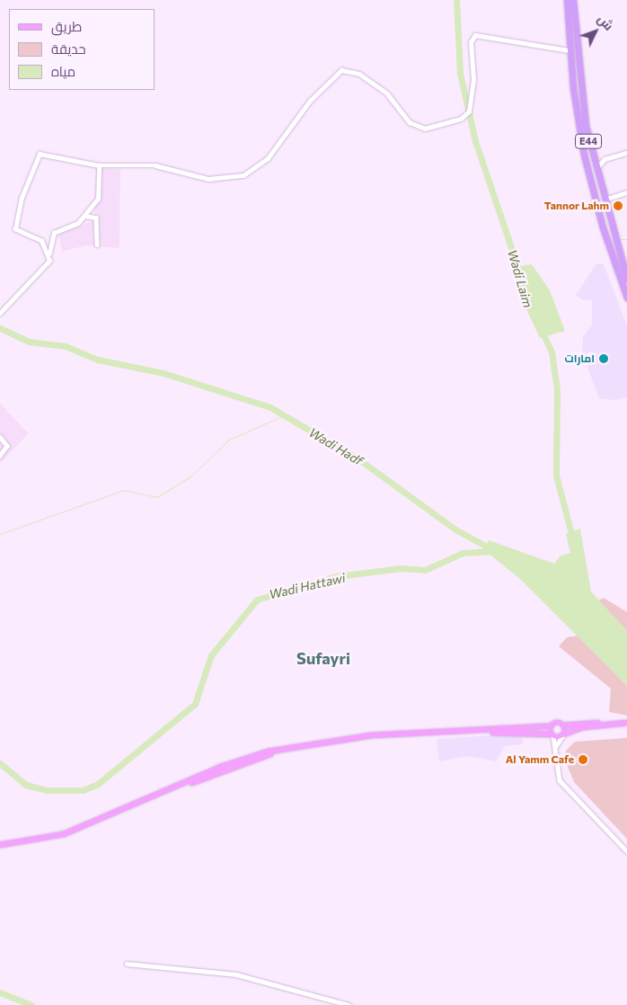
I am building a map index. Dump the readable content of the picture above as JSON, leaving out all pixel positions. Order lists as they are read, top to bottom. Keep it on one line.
{"streets":{"highway":["E44"]},"districts":["Sufayri"],"water":["Wadi Laim","Wadi Hadf","Wadi Hattawi"],"places":["Tannor Lahm","امارات","Al Yamm Cafe"],"legend":["طريق","حديقة","مياه"],"north":"top right"}
